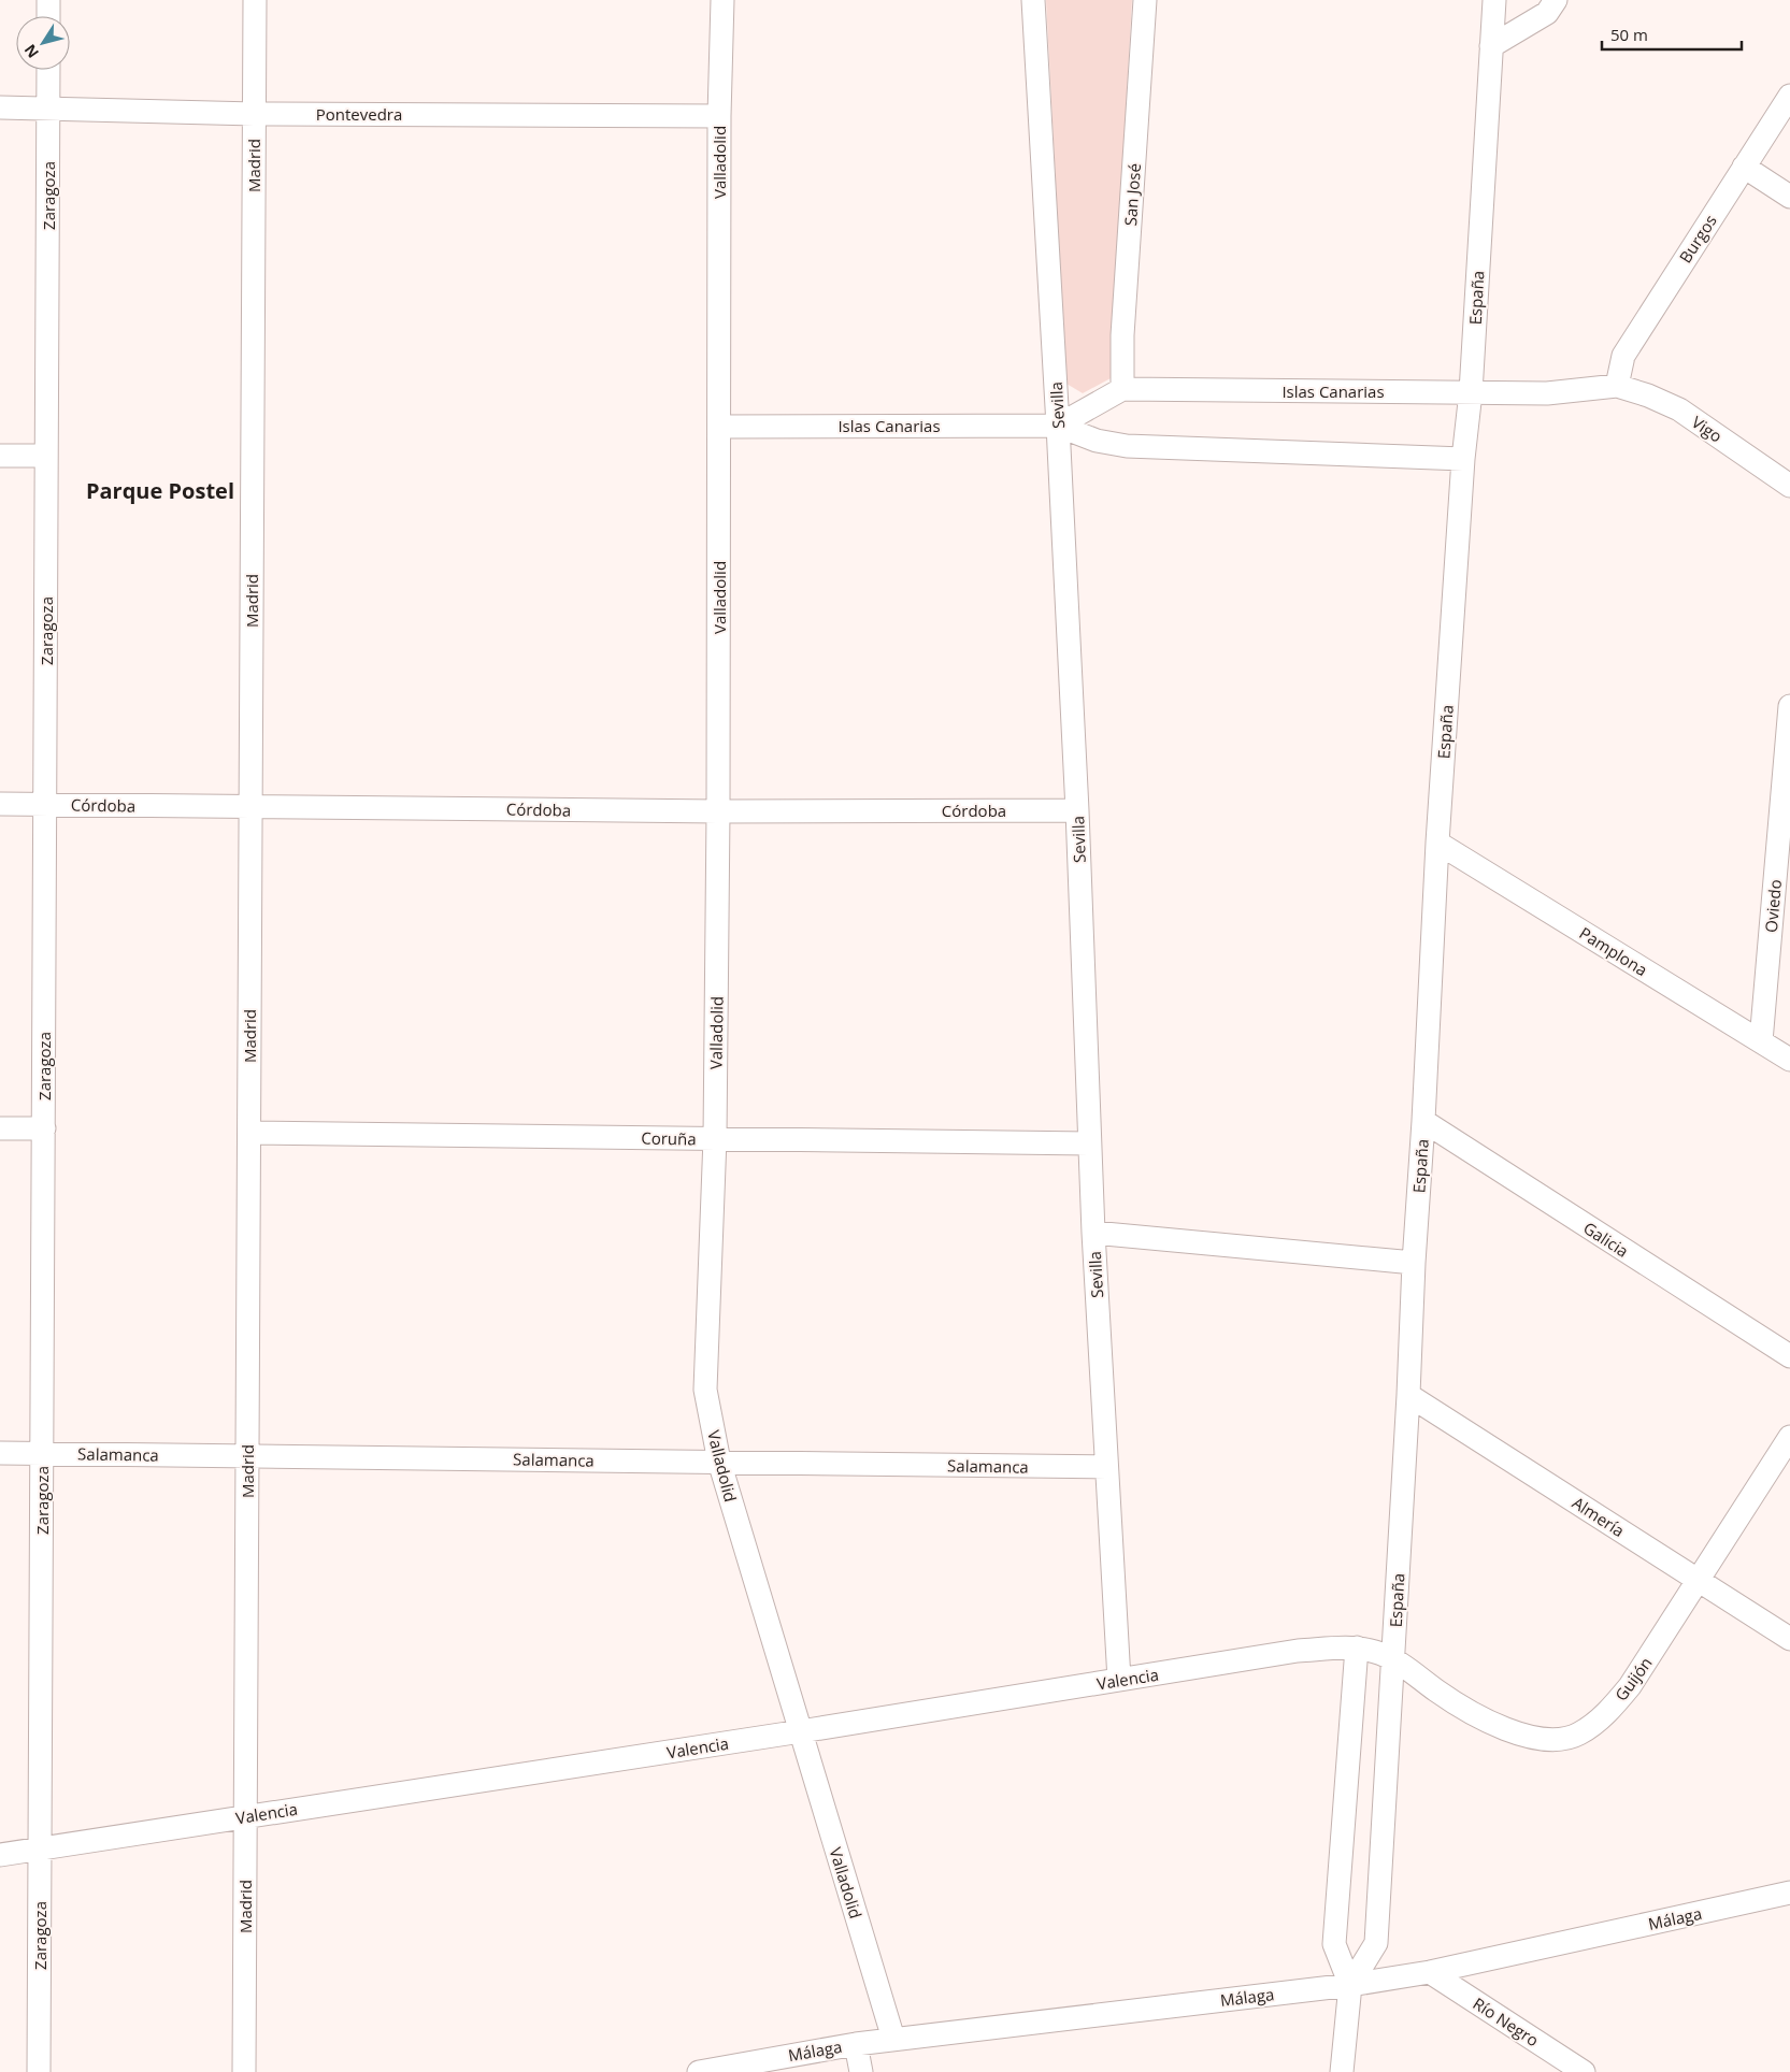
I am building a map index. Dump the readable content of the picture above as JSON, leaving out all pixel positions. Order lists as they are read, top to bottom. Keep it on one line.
{"streets":{"street":["Pontevedra","Valladolid","Madrid","San José","Zaragoza","Burgos","España","Islas Canarias","Sevilla","Vigo","Córdoba","Oviedo","Pamplona","Coruña","Galicia","Salamanca","Almería","Valencia","Guijón","Málaga","Río Negro"]},"crossings":[["Pontevedra","Valladolid"],["Pontevedra","Madrid"],["Pontevedra","Zaragoza"],["Valladolid","Islas Canarias"],["Valladolid","Córdoba"],["Valladolid","Coruña"],["Valladolid","Salamanca"],["Valladolid","Valencia"],["Valladolid","Málaga"],["Madrid","Córdoba"],["Madrid","Coruña"],["Madrid","Salamanca"],["Madrid","Valencia"],["San José","Islas Canarias"],["Zaragoza","Córdoba"],["Zaragoza","Salamanca"],["Zaragoza","Valencia"],["Burgos","Islas Canarias"],["Burgos","Vigo"],["España","Islas Canarias"],["España","Pamplona"],["España","Galicia"],["España","Almería"],["España","Valencia"],["España","Guijón"],["España","Málaga"],["Islas Canarias","Sevilla"],["Islas Canarias","Vigo"],["Sevilla","Córdoba"],["Sevilla","Coruña"],["Sevilla","Salamanca"],["Sevilla","Valencia"],["Oviedo","Pamplona"],["Almería","Guijón"],["Valencia","Guijón"],["Málaga","Río Negro"]],"districts":["Parque Postel"],"scale_bar":"50 m","north":"bottom left"}
